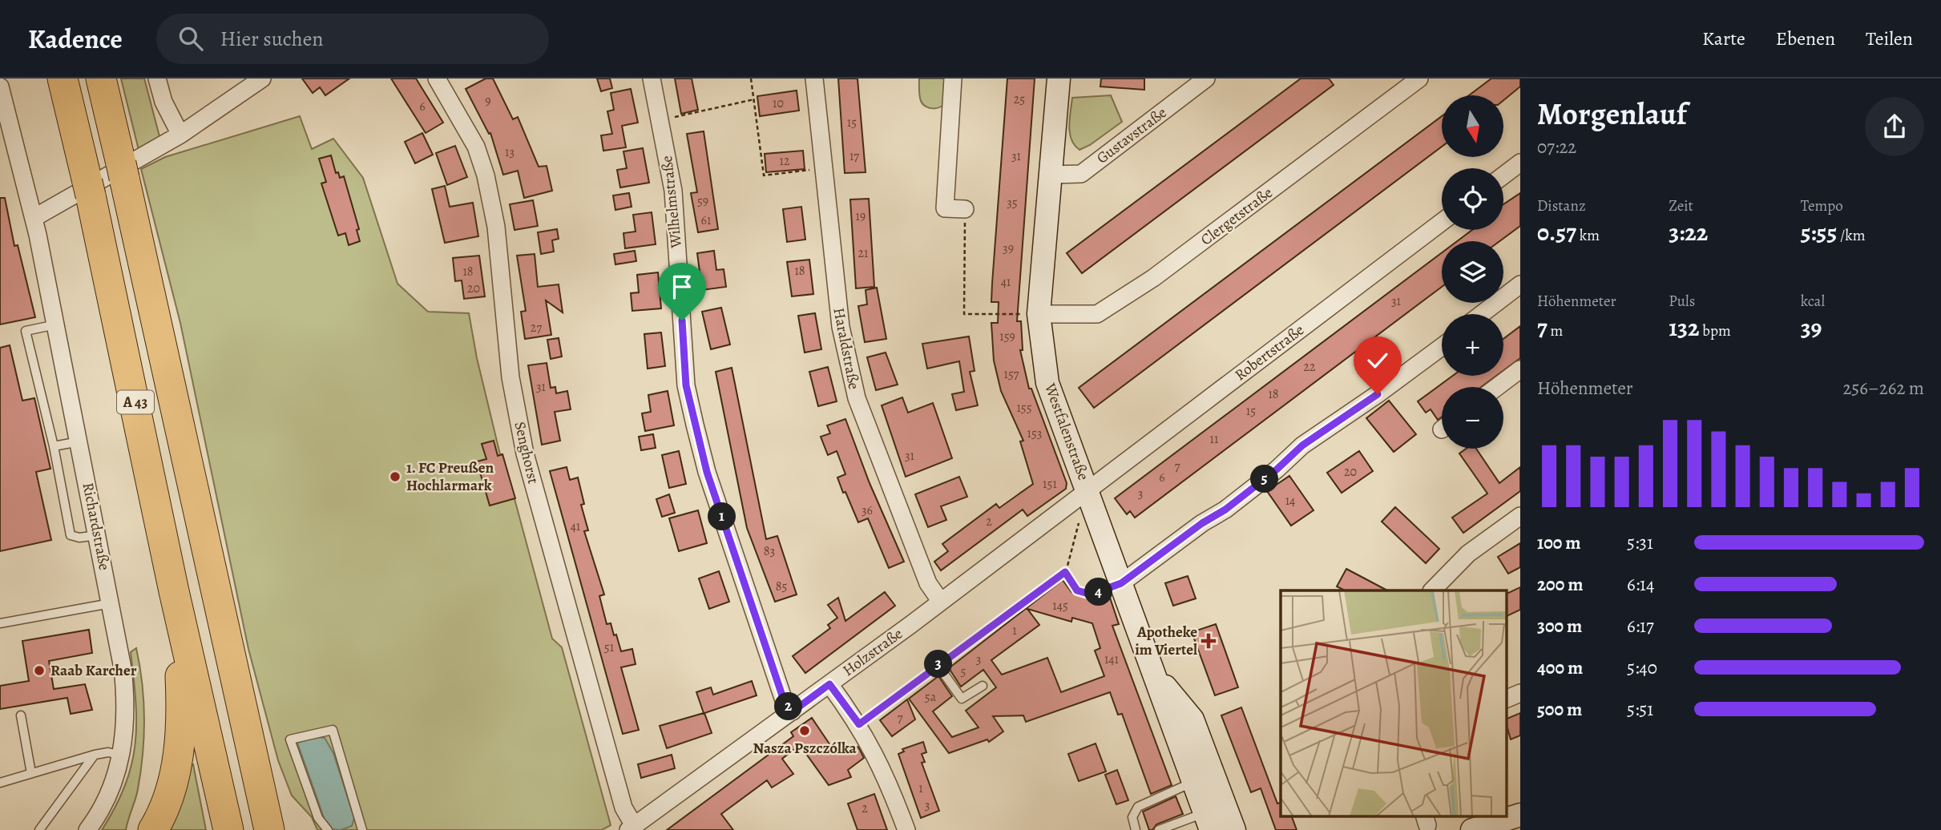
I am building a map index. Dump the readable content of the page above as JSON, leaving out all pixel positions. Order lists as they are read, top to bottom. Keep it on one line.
{"streets":{"highway":["A 43"],"street":["Gustavstraße","Wilhelmstraße","Clergetstraße","Haraldstraße","Robertstraße","Westfalenstraße","Senghorst","Richardstraße","Holzstraße"]},"crossings":[["Gustavstraße","Westfalenstraße"],["Wilhelmstraße","Holzstraße"],["Clergetstraße","Westfalenstraße"],["Haraldstraße","Holzstraße"],["Robertstraße","Westfalenstraße"],["Robertstraße","Holzstraße"],["Westfalenstraße","Holzstraße"],["Senghorst","Holzstraße"]],"places":{"other":["1. FC Preußen Hochlarmark","Raab Karcher","Nasza Pszczólka"],"health":["Apotheke im Viertel"]},"house_numbers":["25","9","10","6","15","13","17","31","12","59","35","19","61","39","21","18","18","41","20","31","27","159","22","157","31","18","155","15","153","11","31","7","20","6","151","3","14","36","2","41","83","85","145","1","51","3","141","5","5a","7","1","3","2"],"north":"bottom","page":{"header":"Kadence","search":"Hier suchen","nav":["Karte","Ebenen","Teilen"],"heading":["Morgenlauf","07:22"],"map_buttons":["+","−"],"stats":[["Distanz","0.57 km"],["Zeit","3:22"],["Tempo","5:55 /km"],["Höhenmeter","7 m"],["Puls","132 bpm"],["kcal","39"]],"chart":["Höhenmeter","256–262 m"],"pins":["5","1","4","3","2"],"list":[{"name":"100 m","note":"5:31"},{"name":"200 m","note":"6:14"},{"name":"300 m","note":"6:17"},{"name":"400 m","note":"5:40"},{"name":"500 m","note":"5:51"}]}}
